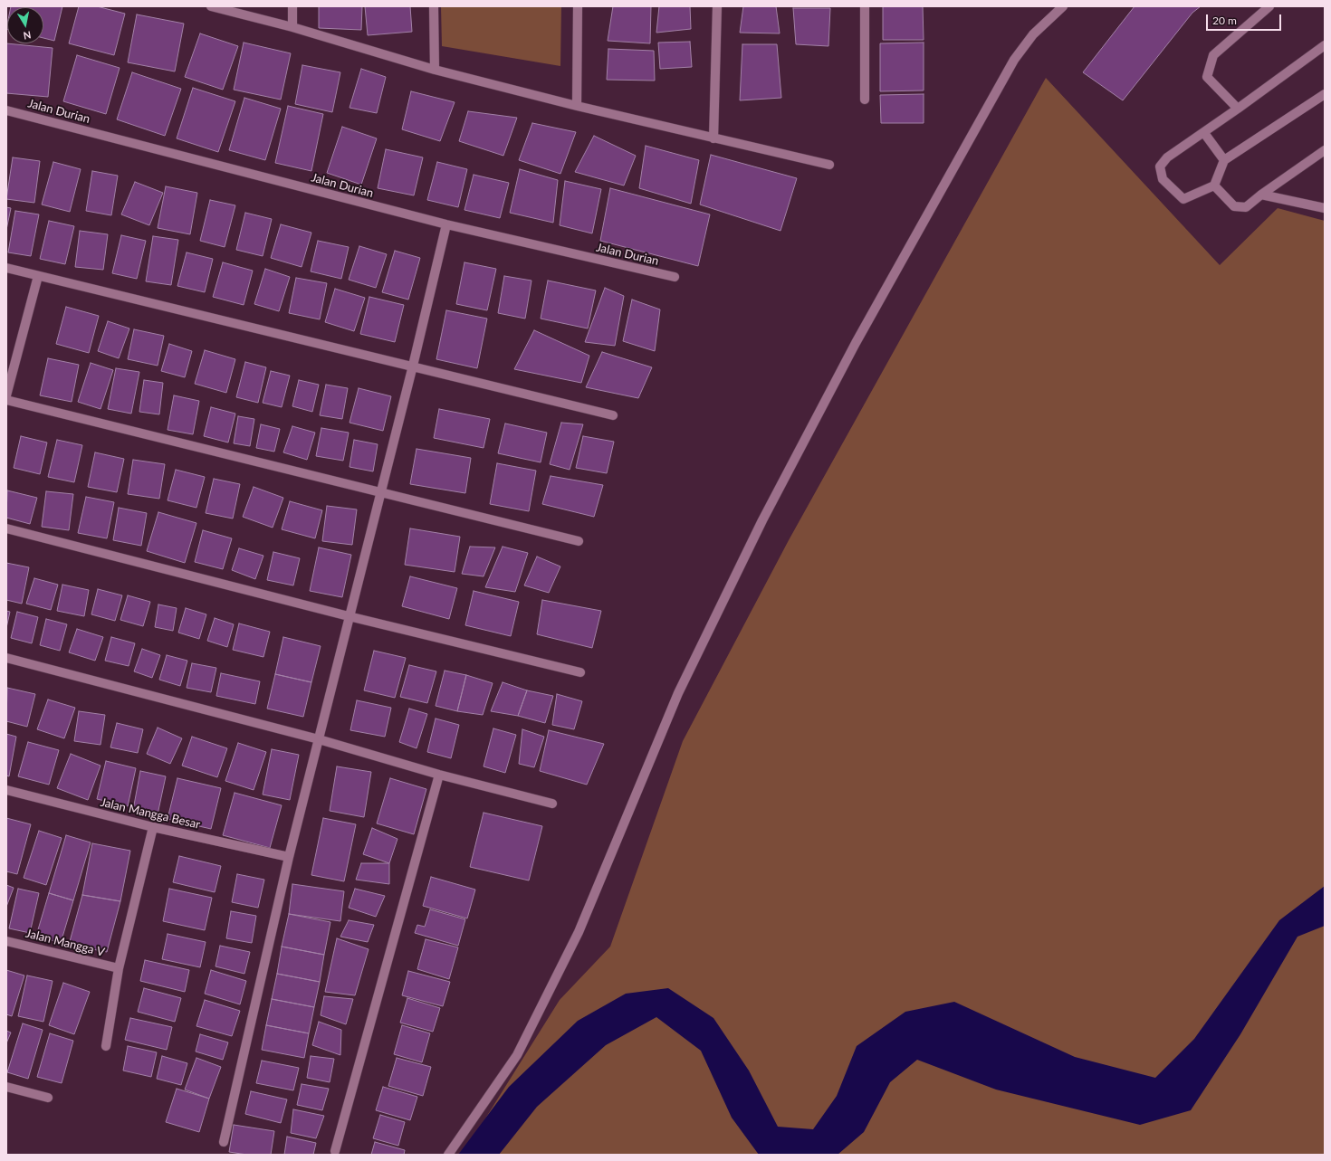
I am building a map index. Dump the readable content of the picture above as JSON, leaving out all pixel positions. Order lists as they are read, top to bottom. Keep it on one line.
{"streets":{"street":["Jalan Durian","Jalan Mangga Besar","Jalan Mangga V"]},"scale_bar":"20 m","north":"bottom"}
